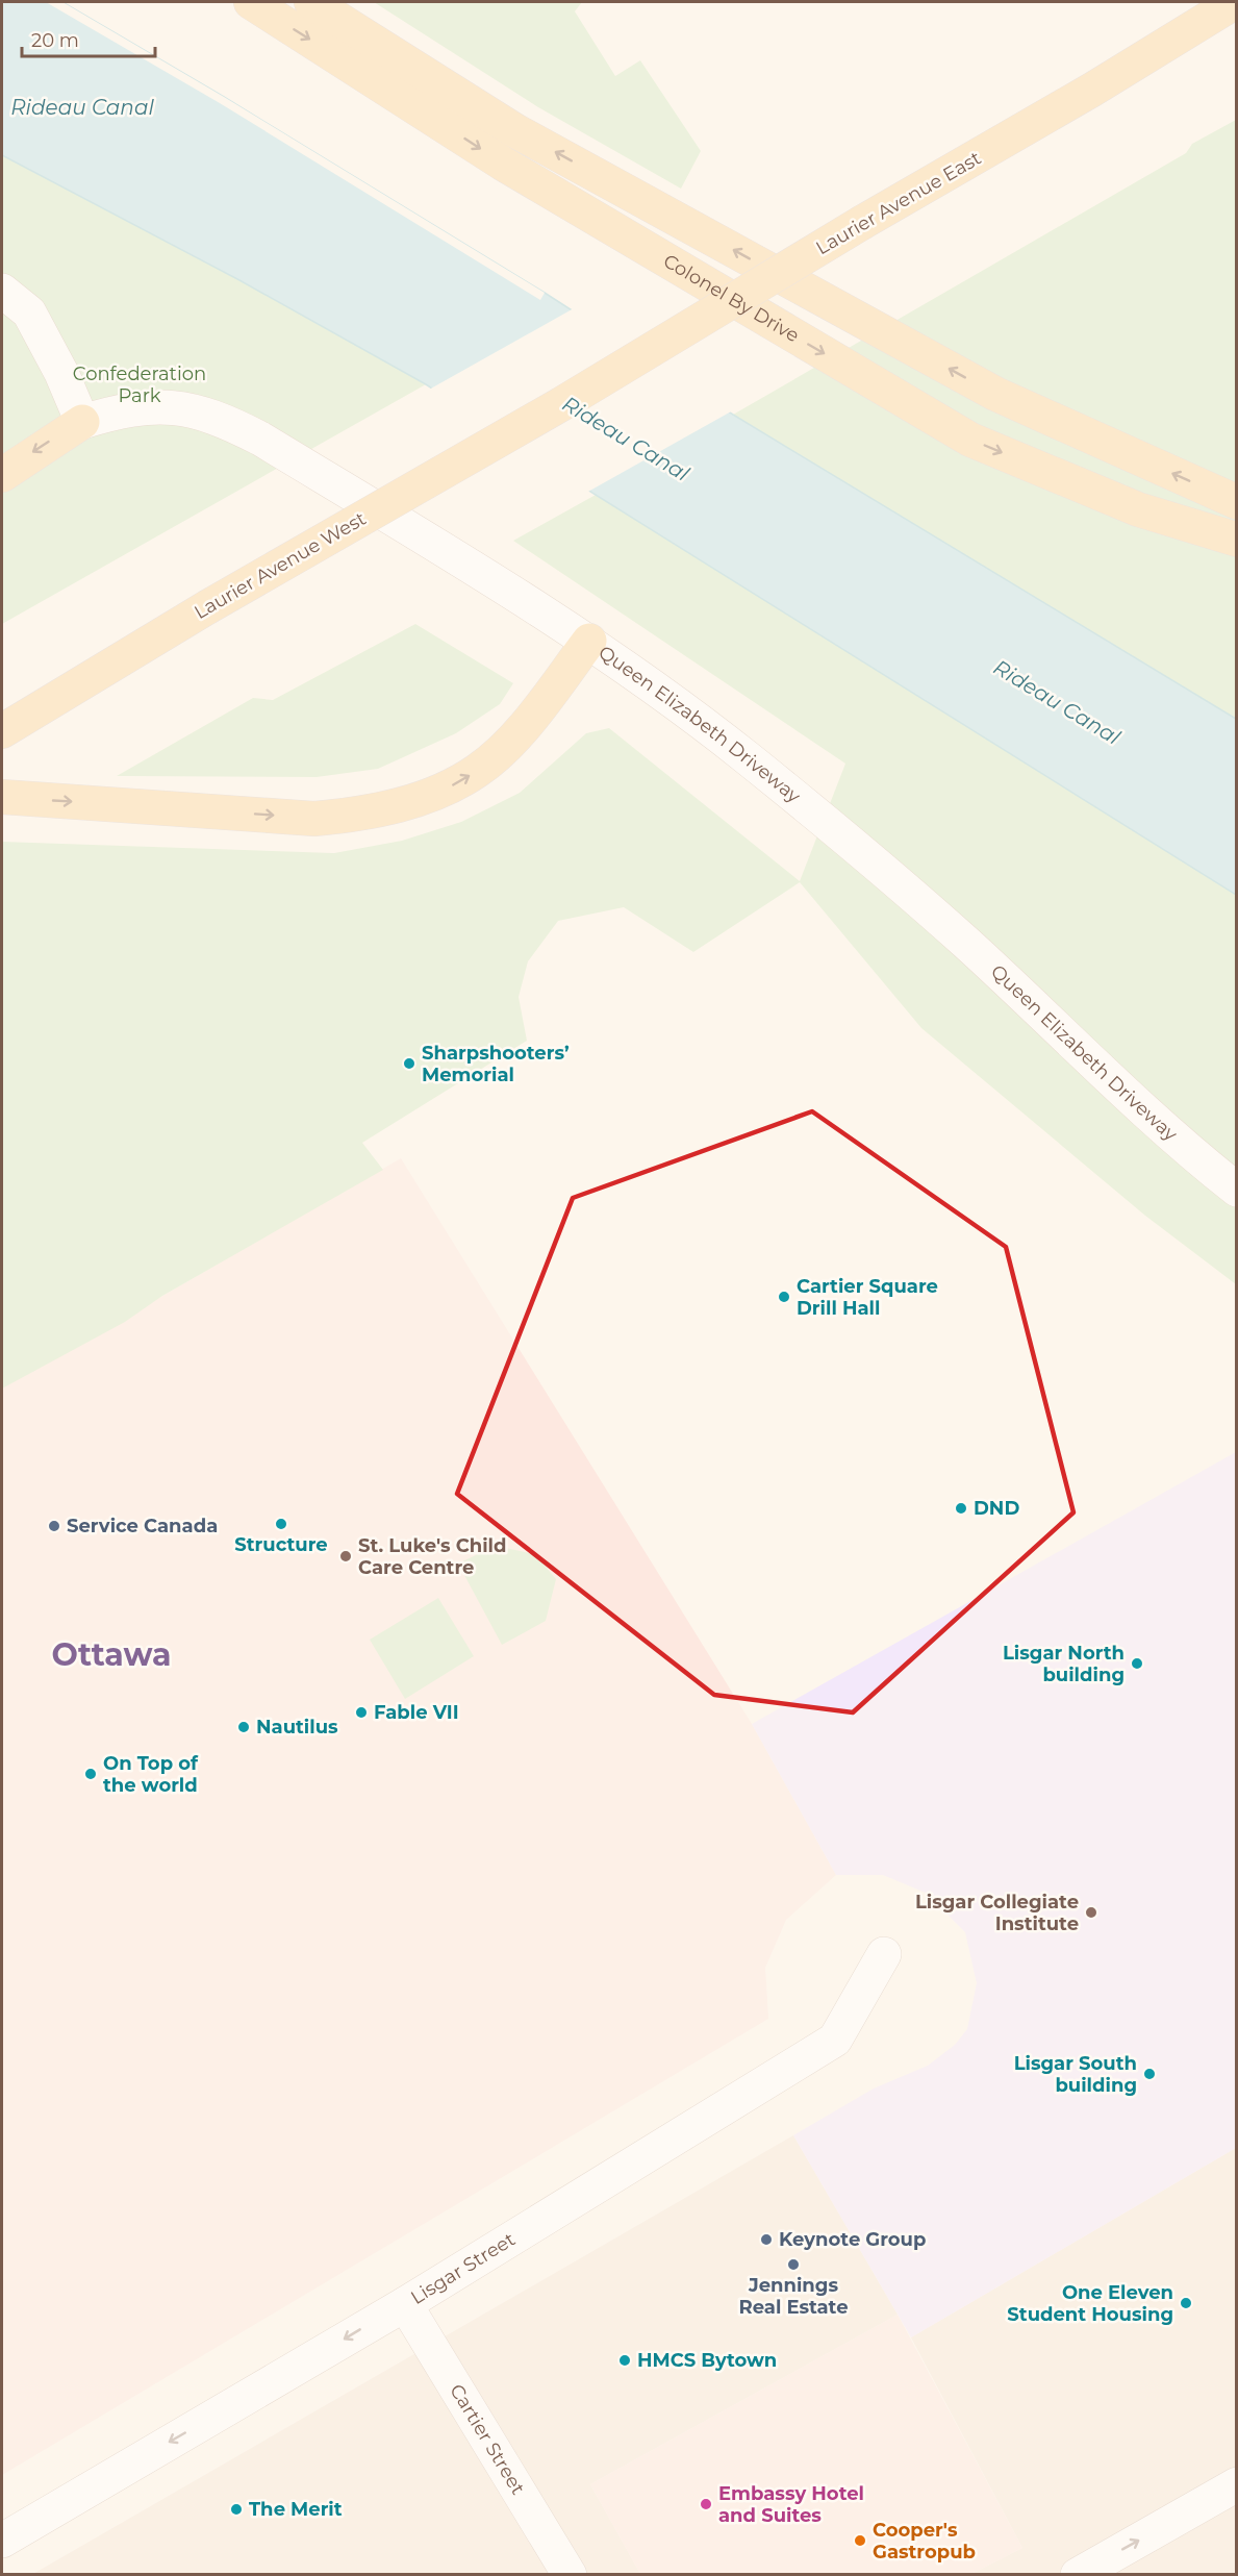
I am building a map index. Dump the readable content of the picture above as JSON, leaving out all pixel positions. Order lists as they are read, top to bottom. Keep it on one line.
{"streets":{"main road":["Laurier Avenue East","Colonel By Drive","Laurier Avenue West"],"street":["Queen Elizabeth Driveway","Lisgar Street","Cartier Street"]},"crossings":[["Laurier Avenue East","Laurier Avenue West"],["Lisgar Street","Cartier Street"]],"one_way":["Lisgar Street"],"districts":["Ottawa"],"water":["Rideau Canal"],"parks":["Confederation Park"],"places":["Sharpshooters’ Memorial","Cartier Square Drill Hall","DND","Structure","Service Canada","St. Luke's Child Care Centre","Lisgar North building","Fable VII","Nautilus","On Top of the world","Lisgar Collegiate Institute","Lisgar South building","Keynote Group","Jennings Real Estate","One Eleven Student Housing","HMCS Bytown","Embassy Hotel and Suites","The Merit","Cooper's Gastropub"],"scale_bar":"20 m"}
